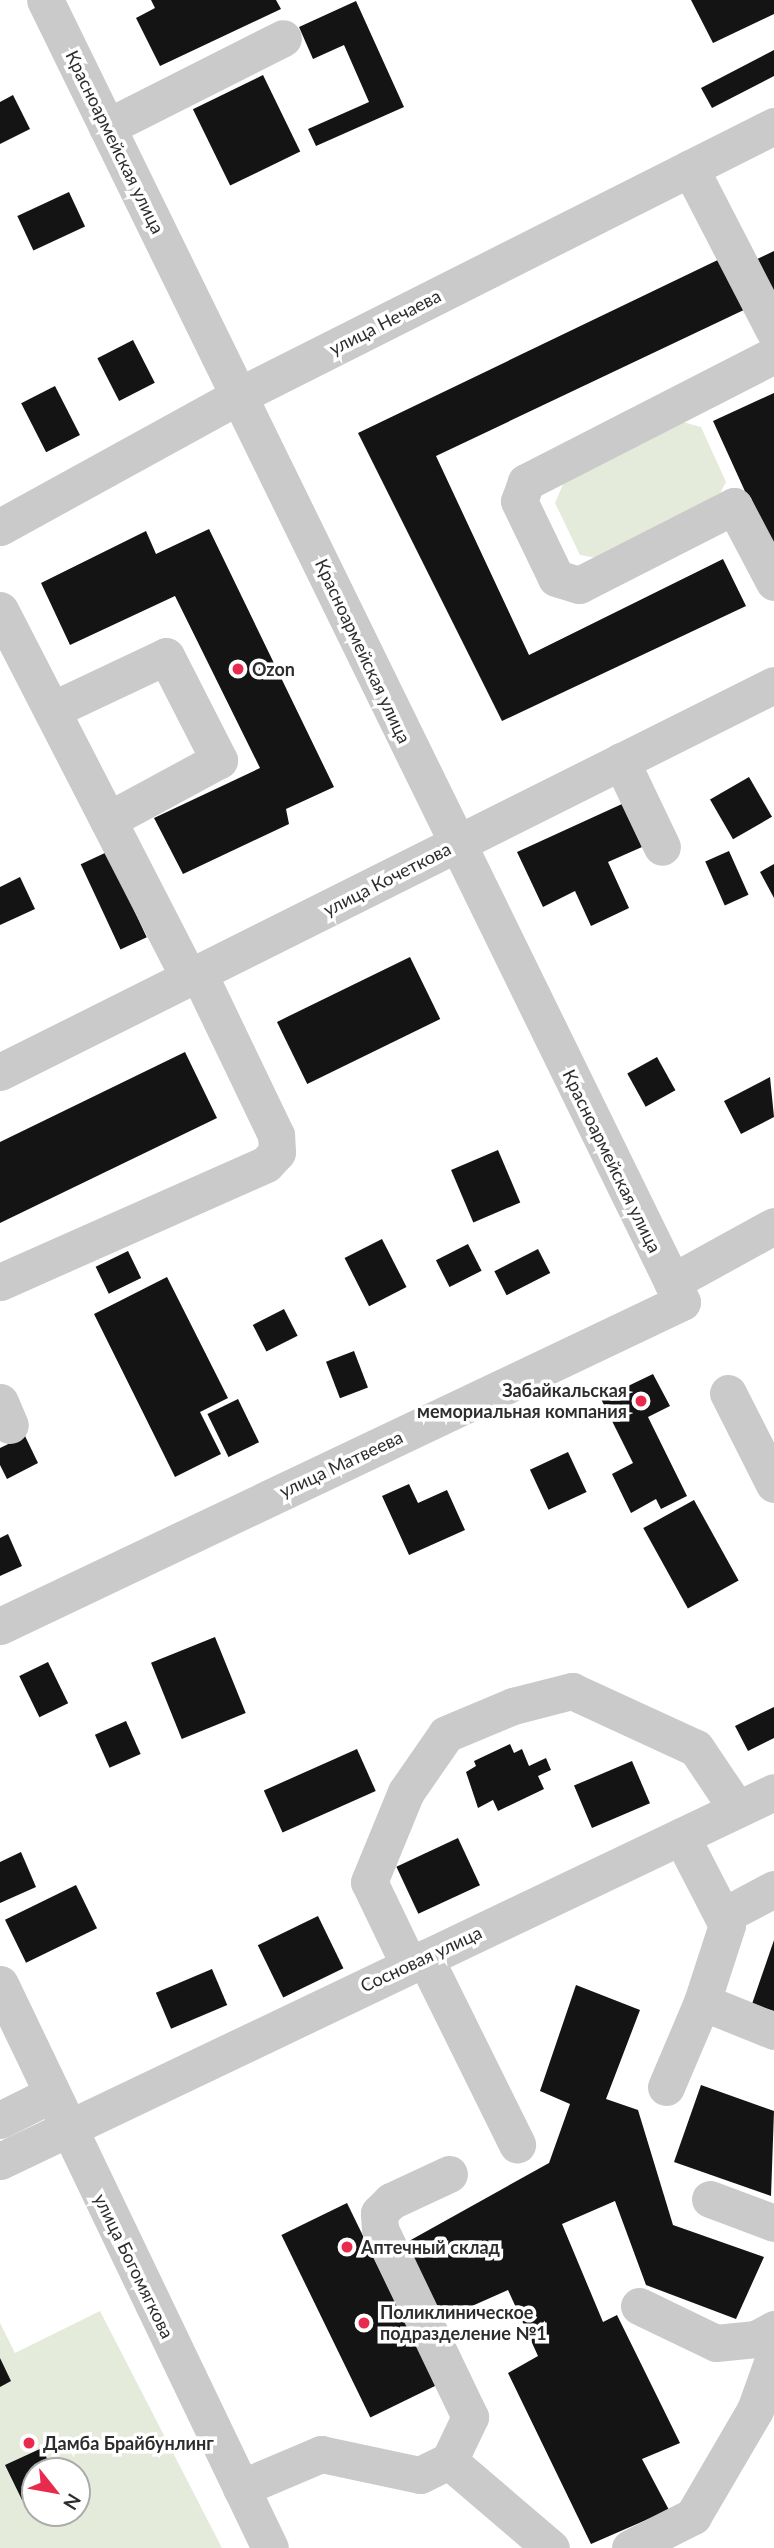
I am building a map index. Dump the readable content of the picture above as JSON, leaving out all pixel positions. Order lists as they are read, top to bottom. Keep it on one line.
{"streets":{"street":["Красноармейская улица","улица Нечаева","улица Кочеткова","улица Матвеева","Сосновая улица","улица Богомягкова"]},"crossings":[["Красноармейская улица","улица Нечаева"],["Красноармейская улица","улица Кочеткова"],["Красноармейская улица","улица Матвеева"],["Сосновая улица","улица Богомягкова"]],"places":["Ozon","Забайкальская мемориальная компания","Аптечный склад","Поликлиническое подразделение №1","Дамба Брайбунлинг"],"north":"bottom right"}
